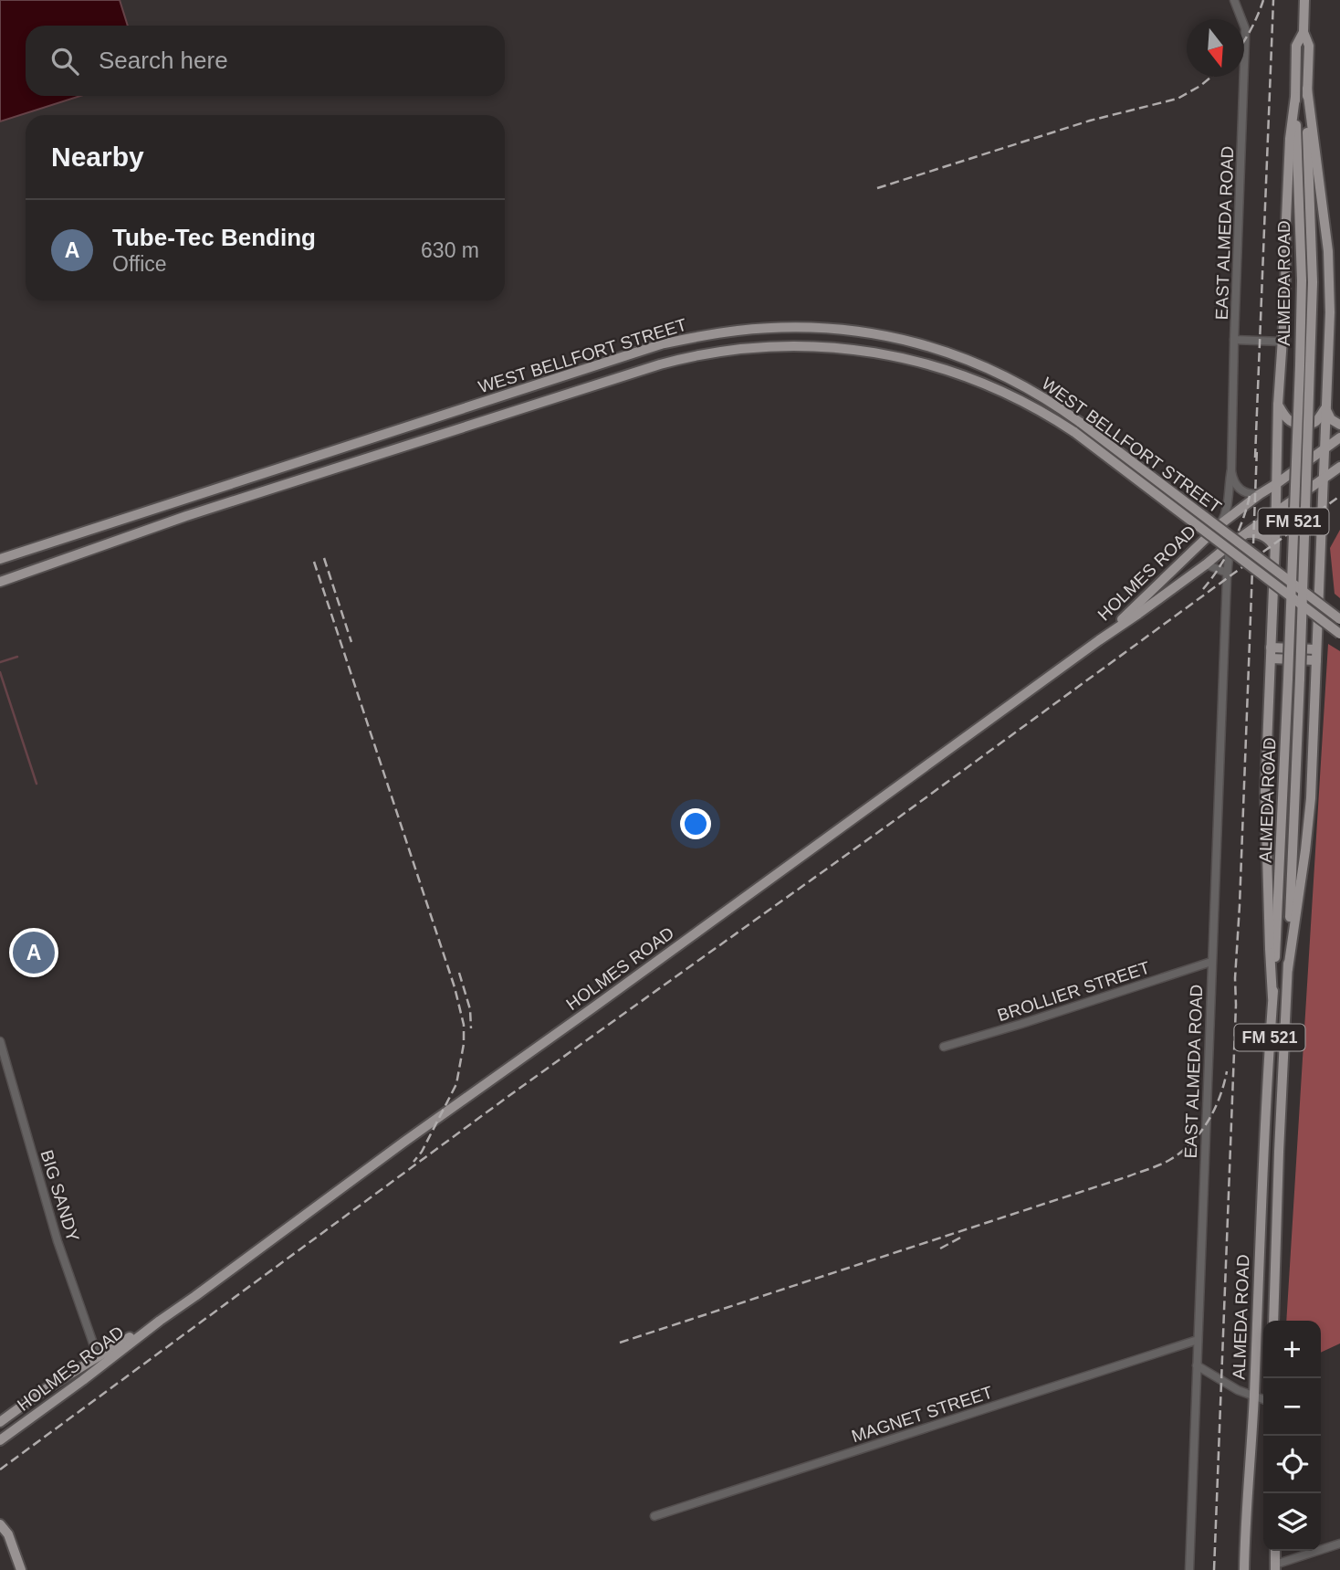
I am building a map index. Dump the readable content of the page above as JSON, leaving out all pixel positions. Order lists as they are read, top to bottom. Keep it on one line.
{"streets":{"main road":["ALMEDA ROAD","WEST BELLFORT STREET","FM 521","HOLMES ROAD"],"street":["EAST ALMEDA ROAD","BROLLIER STREET","BIG SANDY","MAGNET STREET"]},"crossings":[["EAST ALMEDA ROAD","HOLMES ROAD"],["EAST ALMEDA ROAD","BROLLIER STREET"],["EAST ALMEDA ROAD","MAGNET STREET"],["HOLMES ROAD","BIG SANDY"]],"north":"bottom","page":{"search":"Search here","heading":"Nearby","list":[{"mark":"A","name":"Tube-Tec Bending","note":"Office","value":"630 m"}],"pins":"A","map_buttons":["+","−"]}}
